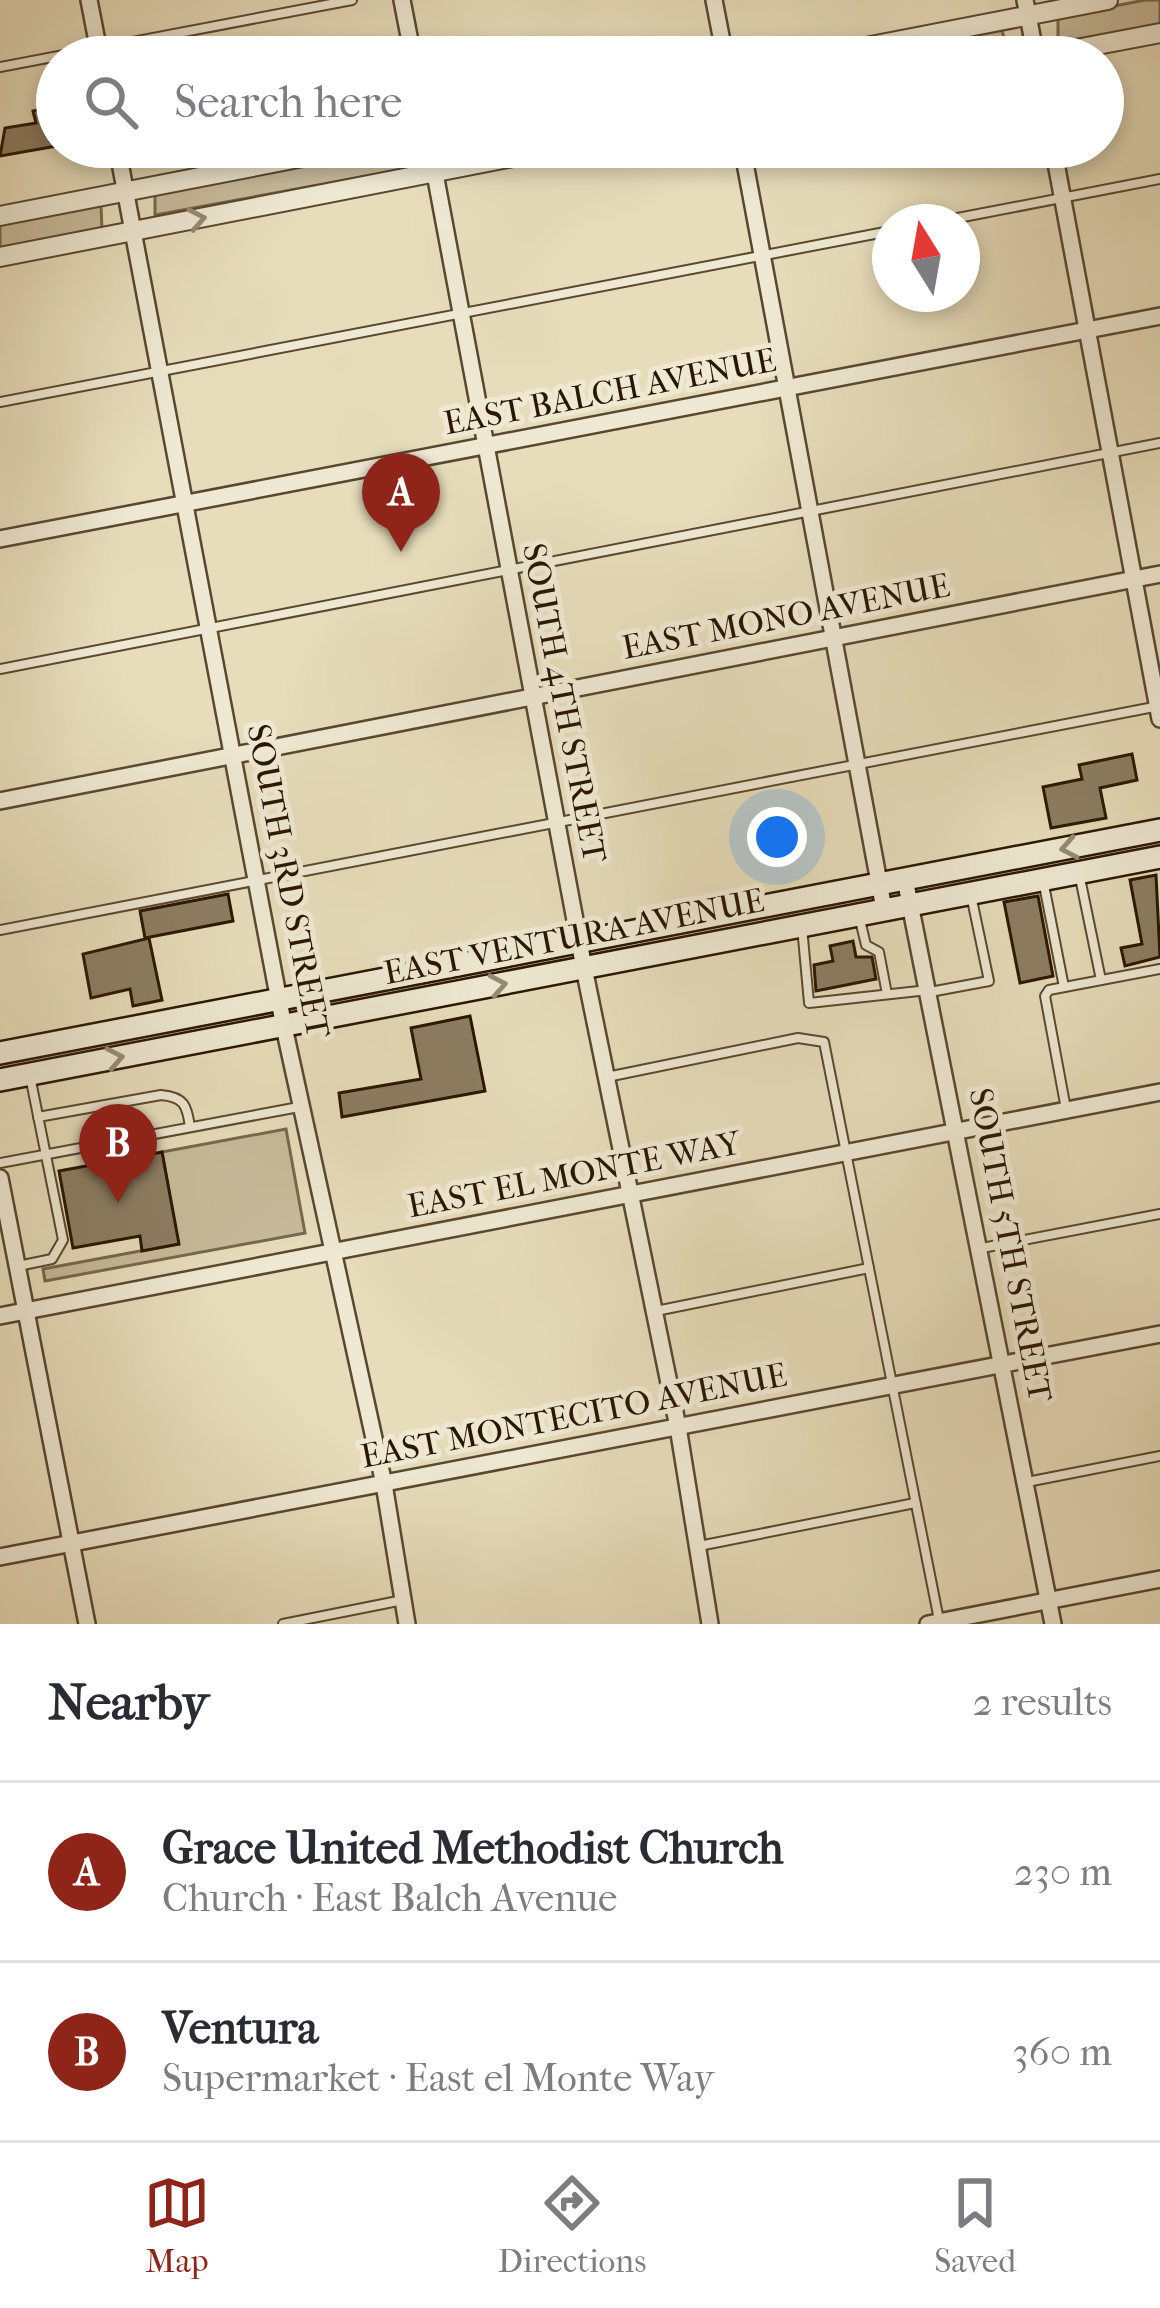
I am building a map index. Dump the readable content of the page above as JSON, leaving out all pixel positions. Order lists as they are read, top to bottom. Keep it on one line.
{"streets":{"main road":["EAST VENTURA AVENUE"],"street":["EAST BALCH AVENUE","EAST MONO AVENUE","SOUTH 4TH STREET","SOUTH 3RD STREET","EAST EL MONTE WAY","SOUTH 5TH STREET","EAST MONTECITO AVENUE"]},"crossings":[["EAST BALCH AVENUE","SOUTH 4TH STREET"],["EAST BALCH AVENUE","SOUTH 3RD STREET"],["EAST MONO AVENUE","SOUTH 4TH STREET"],["EAST MONO AVENUE","SOUTH 3RD STREET"],["SOUTH 4TH STREET","EAST VENTURA AVENUE"],["SOUTH 4TH STREET","EAST EL MONTE WAY"],["SOUTH 4TH STREET","EAST MONTECITO AVENUE"],["SOUTH 3RD STREET","EAST VENTURA AVENUE"],["SOUTH 3RD STREET","EAST EL MONTE WAY"],["SOUTH 3RD STREET","EAST MONTECITO AVENUE"],["EAST VENTURA AVENUE","SOUTH 5TH STREET"],["EAST EL MONTE WAY","SOUTH 5TH STREET"],["SOUTH 5TH STREET","EAST MONTECITO AVENUE"]],"north":"top","page":{"search":"Search here","pins":["A","B"],"heading":["Nearby","2 results"],"list":[{"mark":"A","name":"Grace United Methodist Church","note":"Church · East Balch Avenue","value":"230 m"},{"mark":"B","name":"Ventura","note":"Supermarket · East el Monte Way","value":"360 m"}],"nav":["Map","Directions","Saved"]}}
